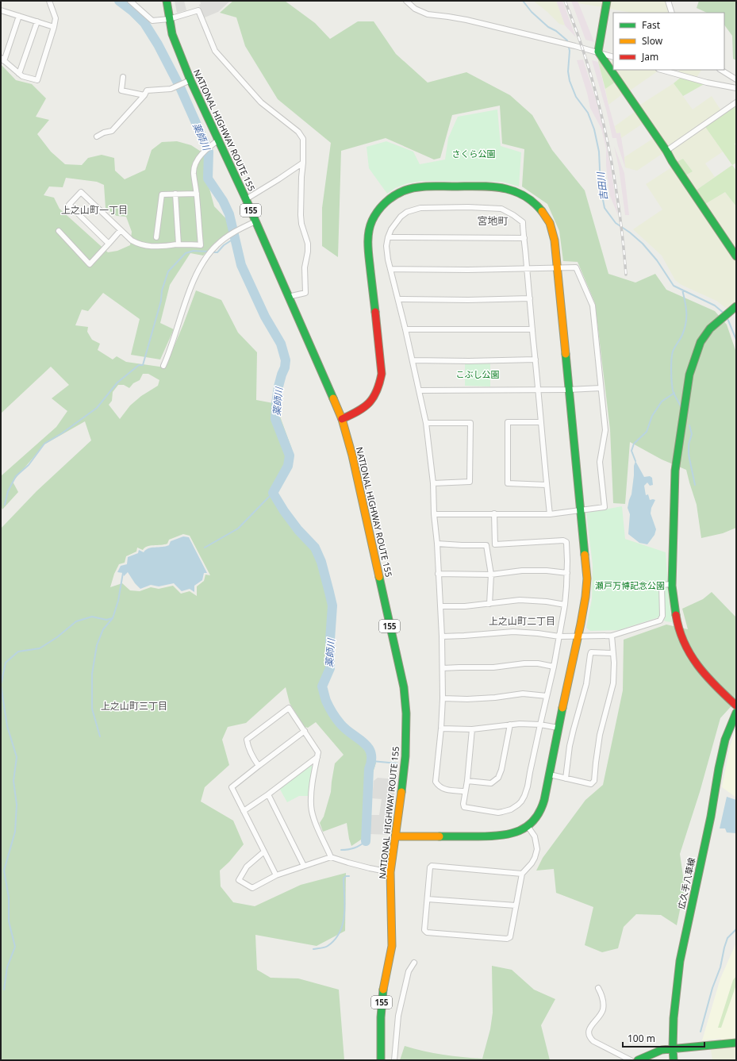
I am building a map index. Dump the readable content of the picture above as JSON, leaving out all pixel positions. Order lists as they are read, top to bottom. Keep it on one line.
{"streets":{"main road":["NATIONAL HIGHWAY ROUTE 155","155","広久手八草線"]},"districts":["上之山町一丁目","宮地町","上之山町二丁目","上之山町三丁目"],"water":["薬師川","吉田川"],"parks":["さくら公園","こぶし公園","瀬戸万博記念公園"],"legend":["Fast","Slow","Jam"],"scale_bar":"100 m"}
